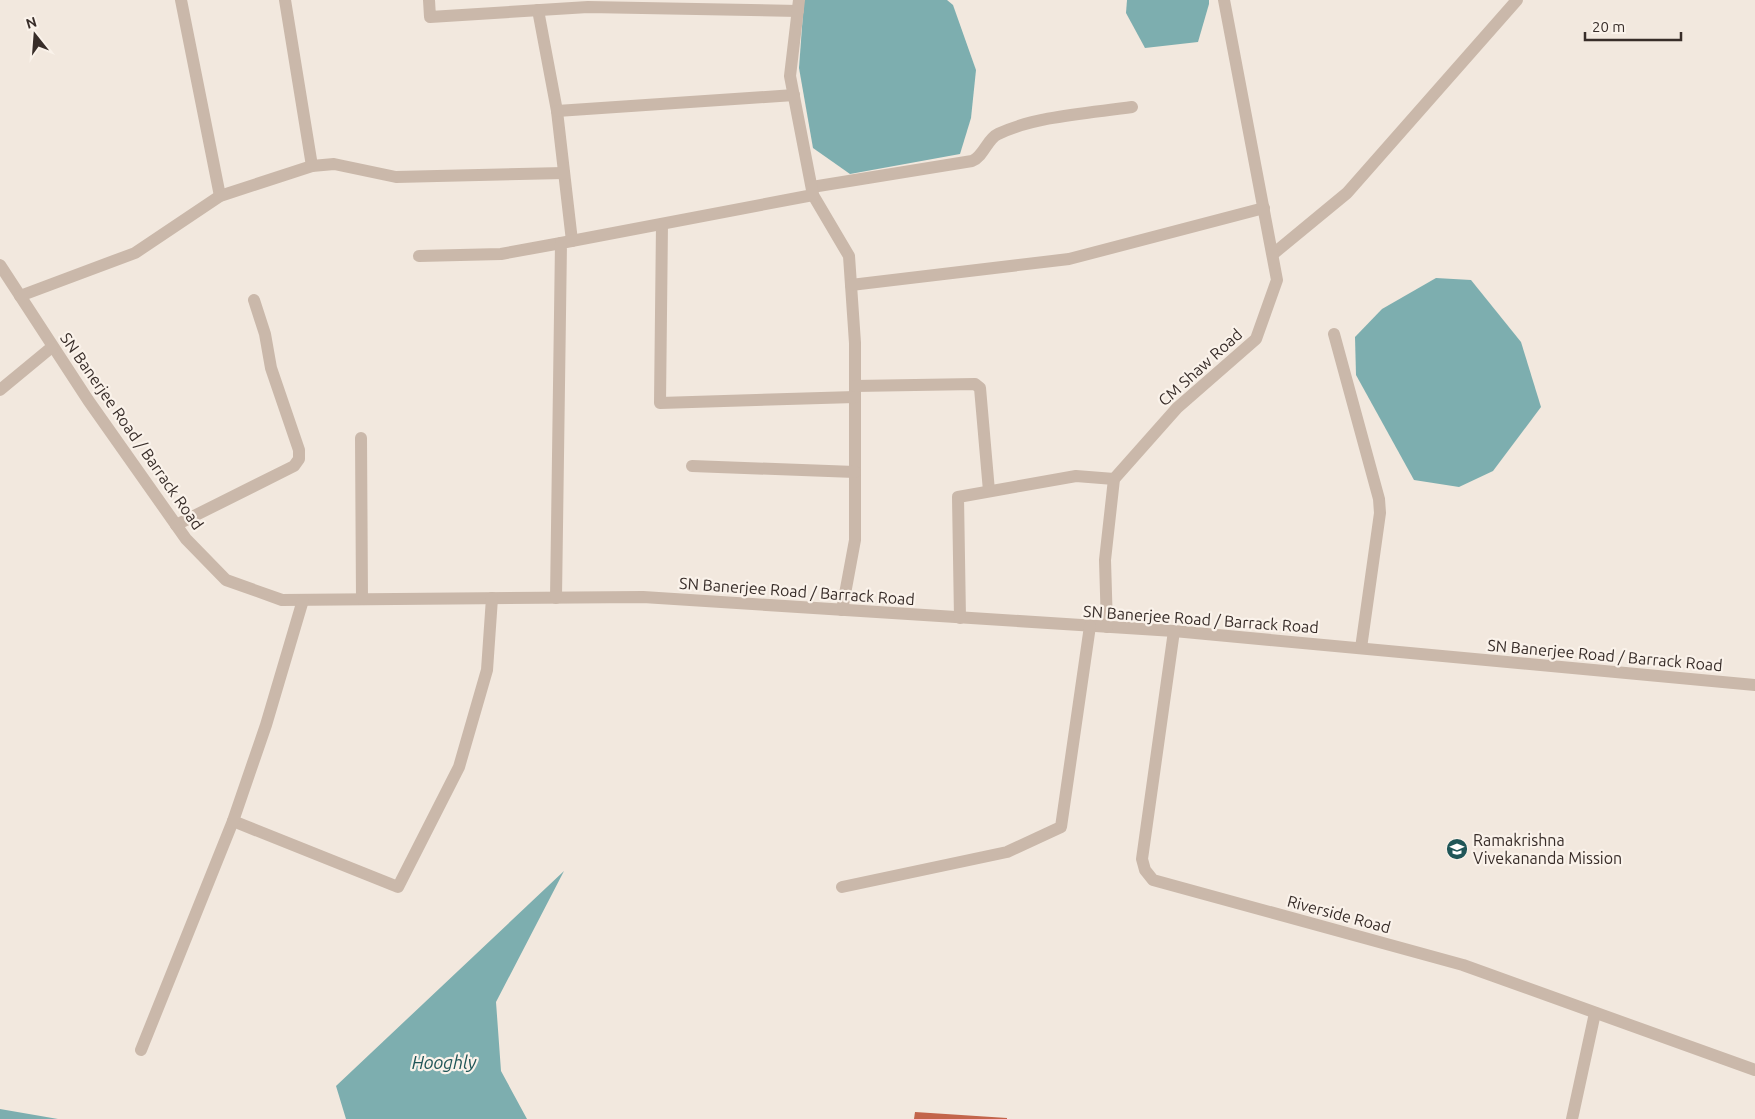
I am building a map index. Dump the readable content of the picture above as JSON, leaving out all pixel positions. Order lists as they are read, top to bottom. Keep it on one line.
{"streets":{"street":["CM Shaw Road","SN Banerjee Road / Barrack Road","Riverside Road"]},"crossings":[["SN Banerjee Road / Barrack Road","Riverside Road"]],"water":["Hooghly"],"places":{"school or university":["Ramakrishna Vivekananda Mission"]},"scale_bar":"20 m","north":"top"}
